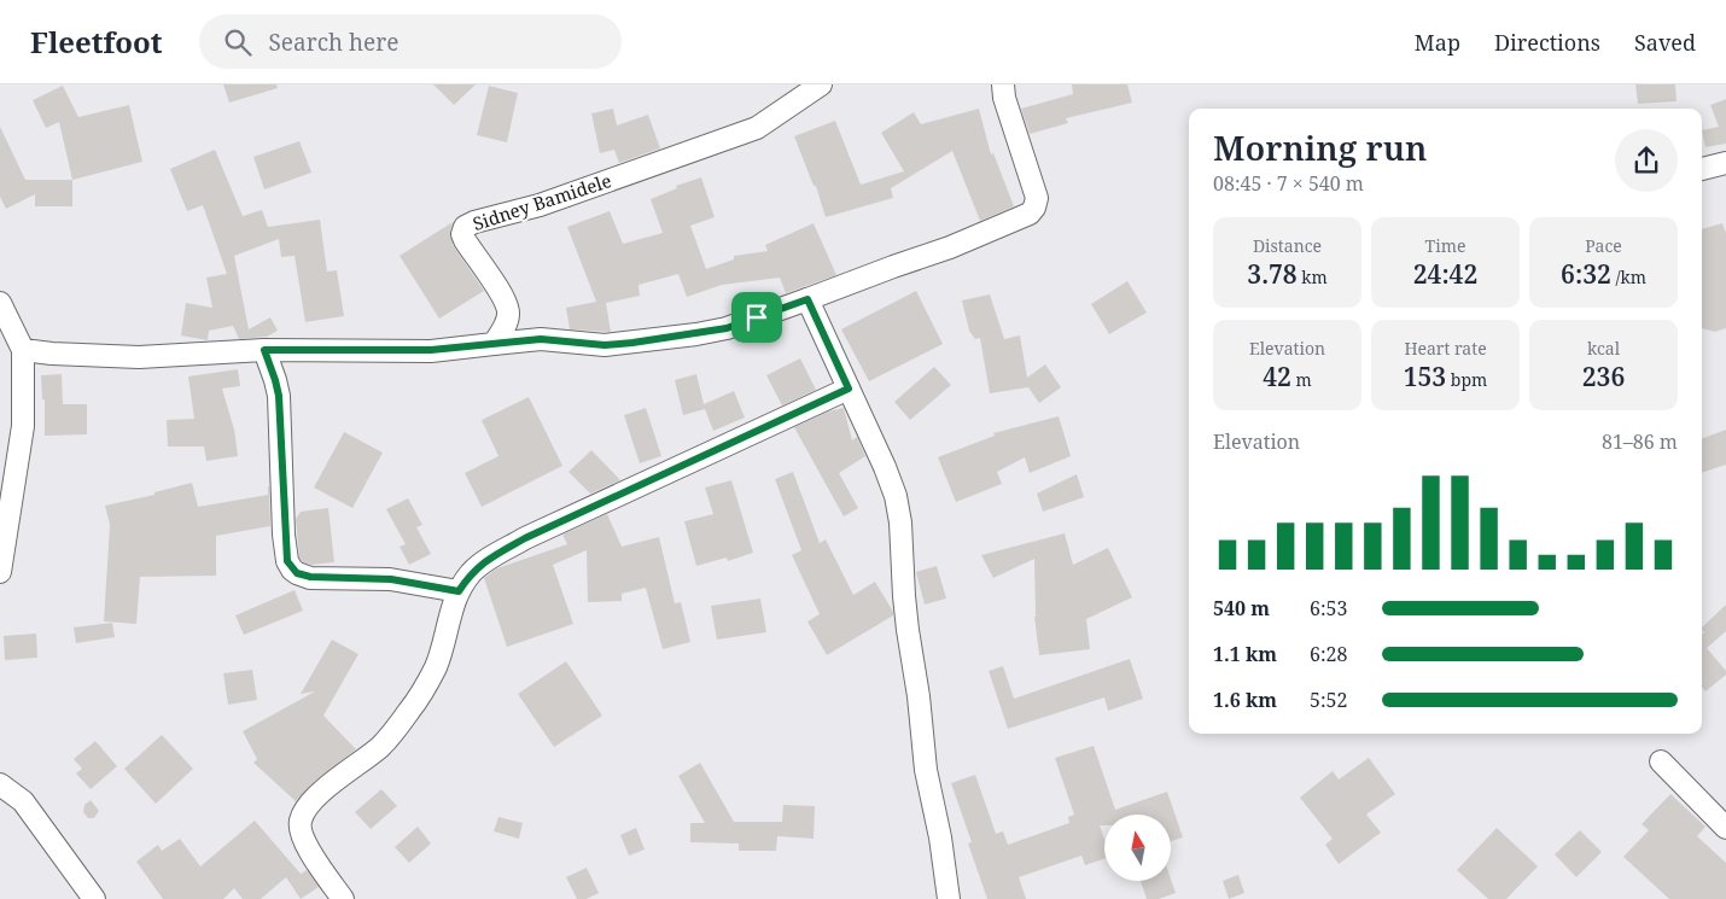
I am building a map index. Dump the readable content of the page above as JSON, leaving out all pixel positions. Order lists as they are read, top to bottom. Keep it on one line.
{"streets":{"street":["Sidney Bamidele"]},"north":"top","page":{"header":"Fleetfoot","search":"Search here","nav":["Map","Directions","Saved"],"heading":["Morning run","08:45 · 7 × 540 m"],"stats":[["Distance","3.78 km"],["Time","24:42"],["Pace","6:32 /km"],["Elevation","42 m"],["Heart rate","153 bpm"],["kcal","236"]],"chart":["Elevation","81–86 m"],"list":[{"name":"540 m","note":"6:53"},{"name":"1.1 km","note":"6:28"},{"name":"1.6 km","note":"5:52"}]}}
